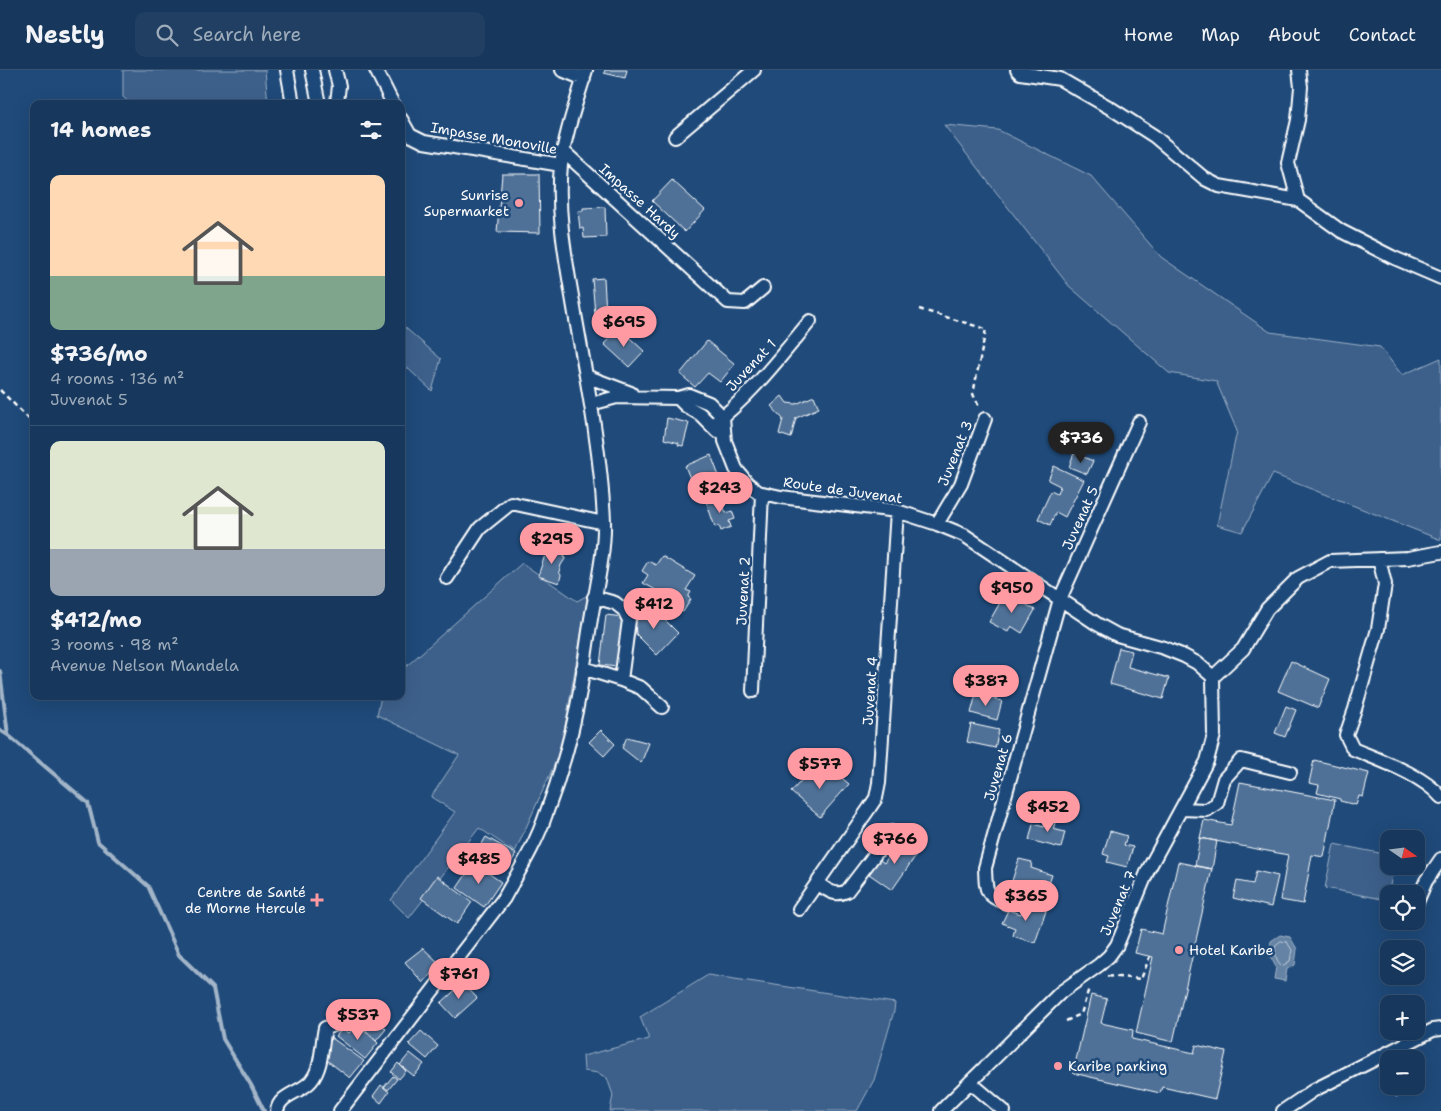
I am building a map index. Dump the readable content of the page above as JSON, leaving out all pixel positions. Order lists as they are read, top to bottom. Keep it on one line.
{"streets":{"street":["Impasse Monoville","Impasse Hardy","Juvenat 1","Juvenat 3","Route de Juvenat","Juvenat 5","Juvenat 2","Juvenat 4","Juvenat 6","Juvenat 7"]},"crossings":[["Juvenat 1","Route de Juvenat"],["Juvenat 3","Route de Juvenat"],["Route de Juvenat","Juvenat 5"],["Route de Juvenat","Juvenat 2"],["Route de Juvenat","Juvenat 4"],["Route de Juvenat","Juvenat 6"],["Route de Juvenat","Juvenat 7"],["Juvenat 5","Juvenat 6"]],"places":{"other":["Sunrise Supermarket","Hotel Karibe","Karibe parking"],"health":["Centre de Santé de Morne Hercule"]},"north":"right","page":{"header":"Nestly","search":"Search here","nav":["Home","Map","About","Contact"],"heading":"14 homes","list":[{"name":"$736/mo","note":"4 rooms · 136 m² · Juvenat 5"},{"name":"$412/mo","note":"3 rooms · 98 m² · Avenue Nelson Mandela"}],"price":["$695","$736","$243","$295","$950","$412","$387","$577","$452","$766","$485","$365","$761","$537"],"map_buttons":["+","−"]}}
